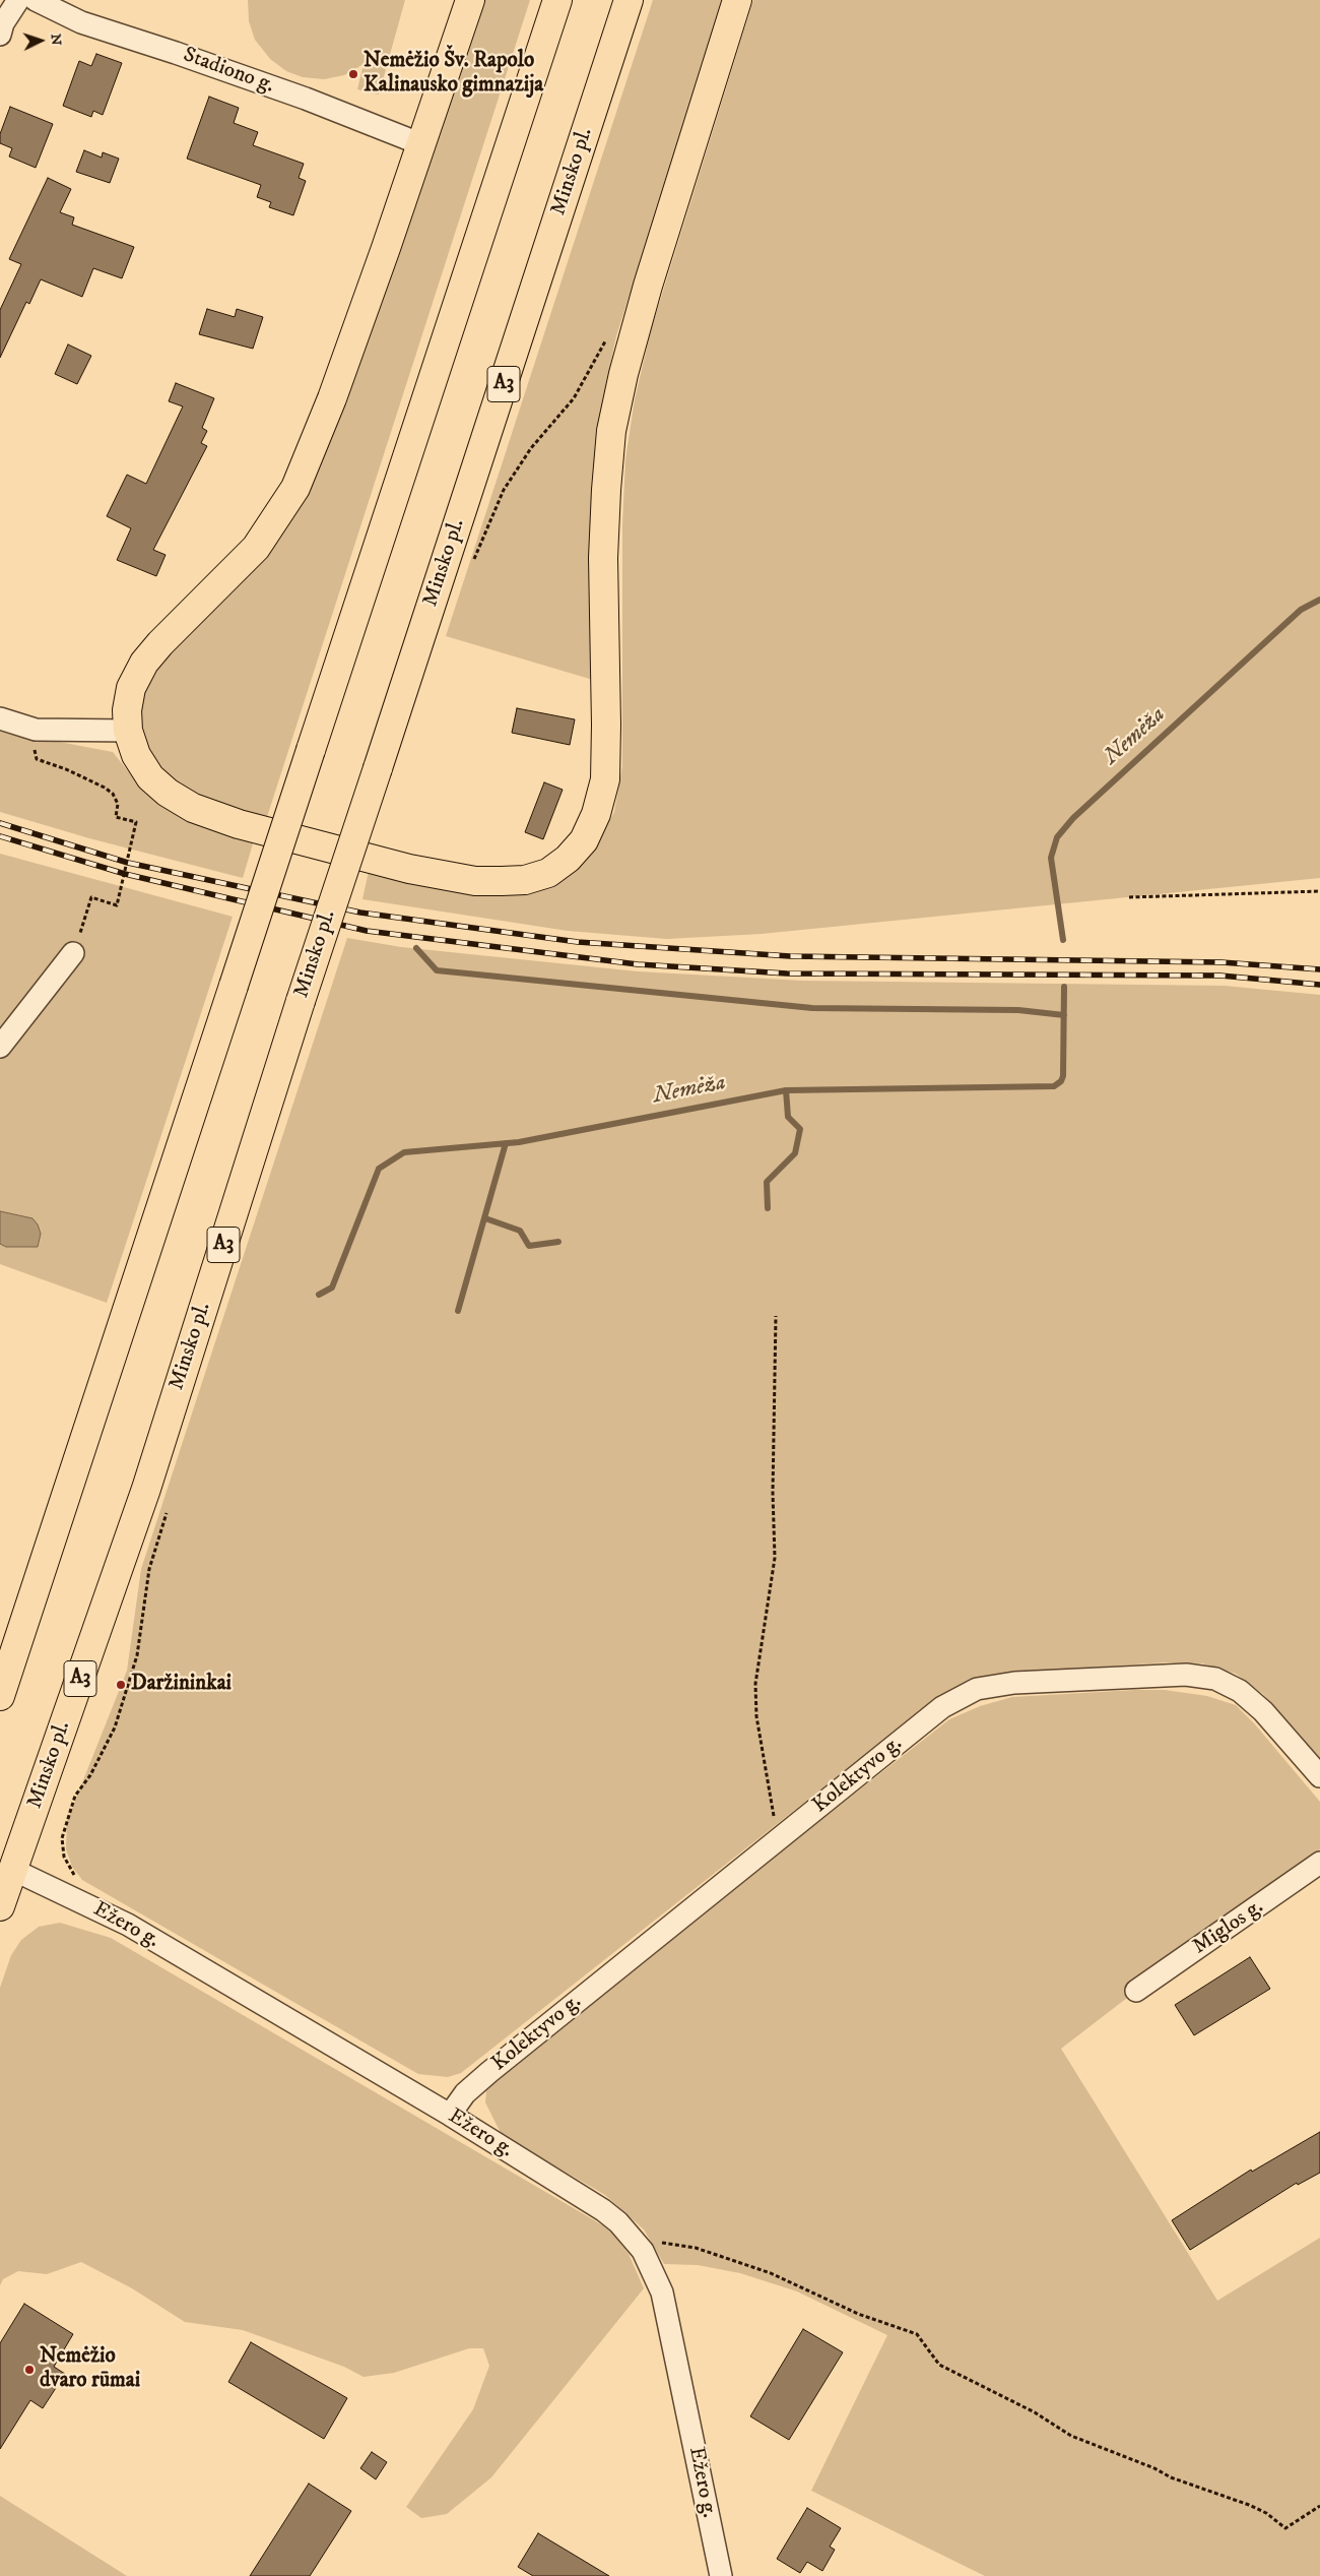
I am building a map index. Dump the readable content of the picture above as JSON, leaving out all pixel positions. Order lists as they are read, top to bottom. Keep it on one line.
{"streets":{"highway":["Minsko pl.","A3"],"street":["Stadiono g.","Kolektyvo g.","Ežero g.","Miglos g."]},"crossings":[["Minsko pl.","Ežero g."],["Kolektyvo g.","Ežero g."]],"water":["Nemėža"],"places":["Nemėžio Šv. Rapolo Kalinausko gimnazija","Daržininkai","Nemėžio dvaro rūmai"],"north":"right"}
